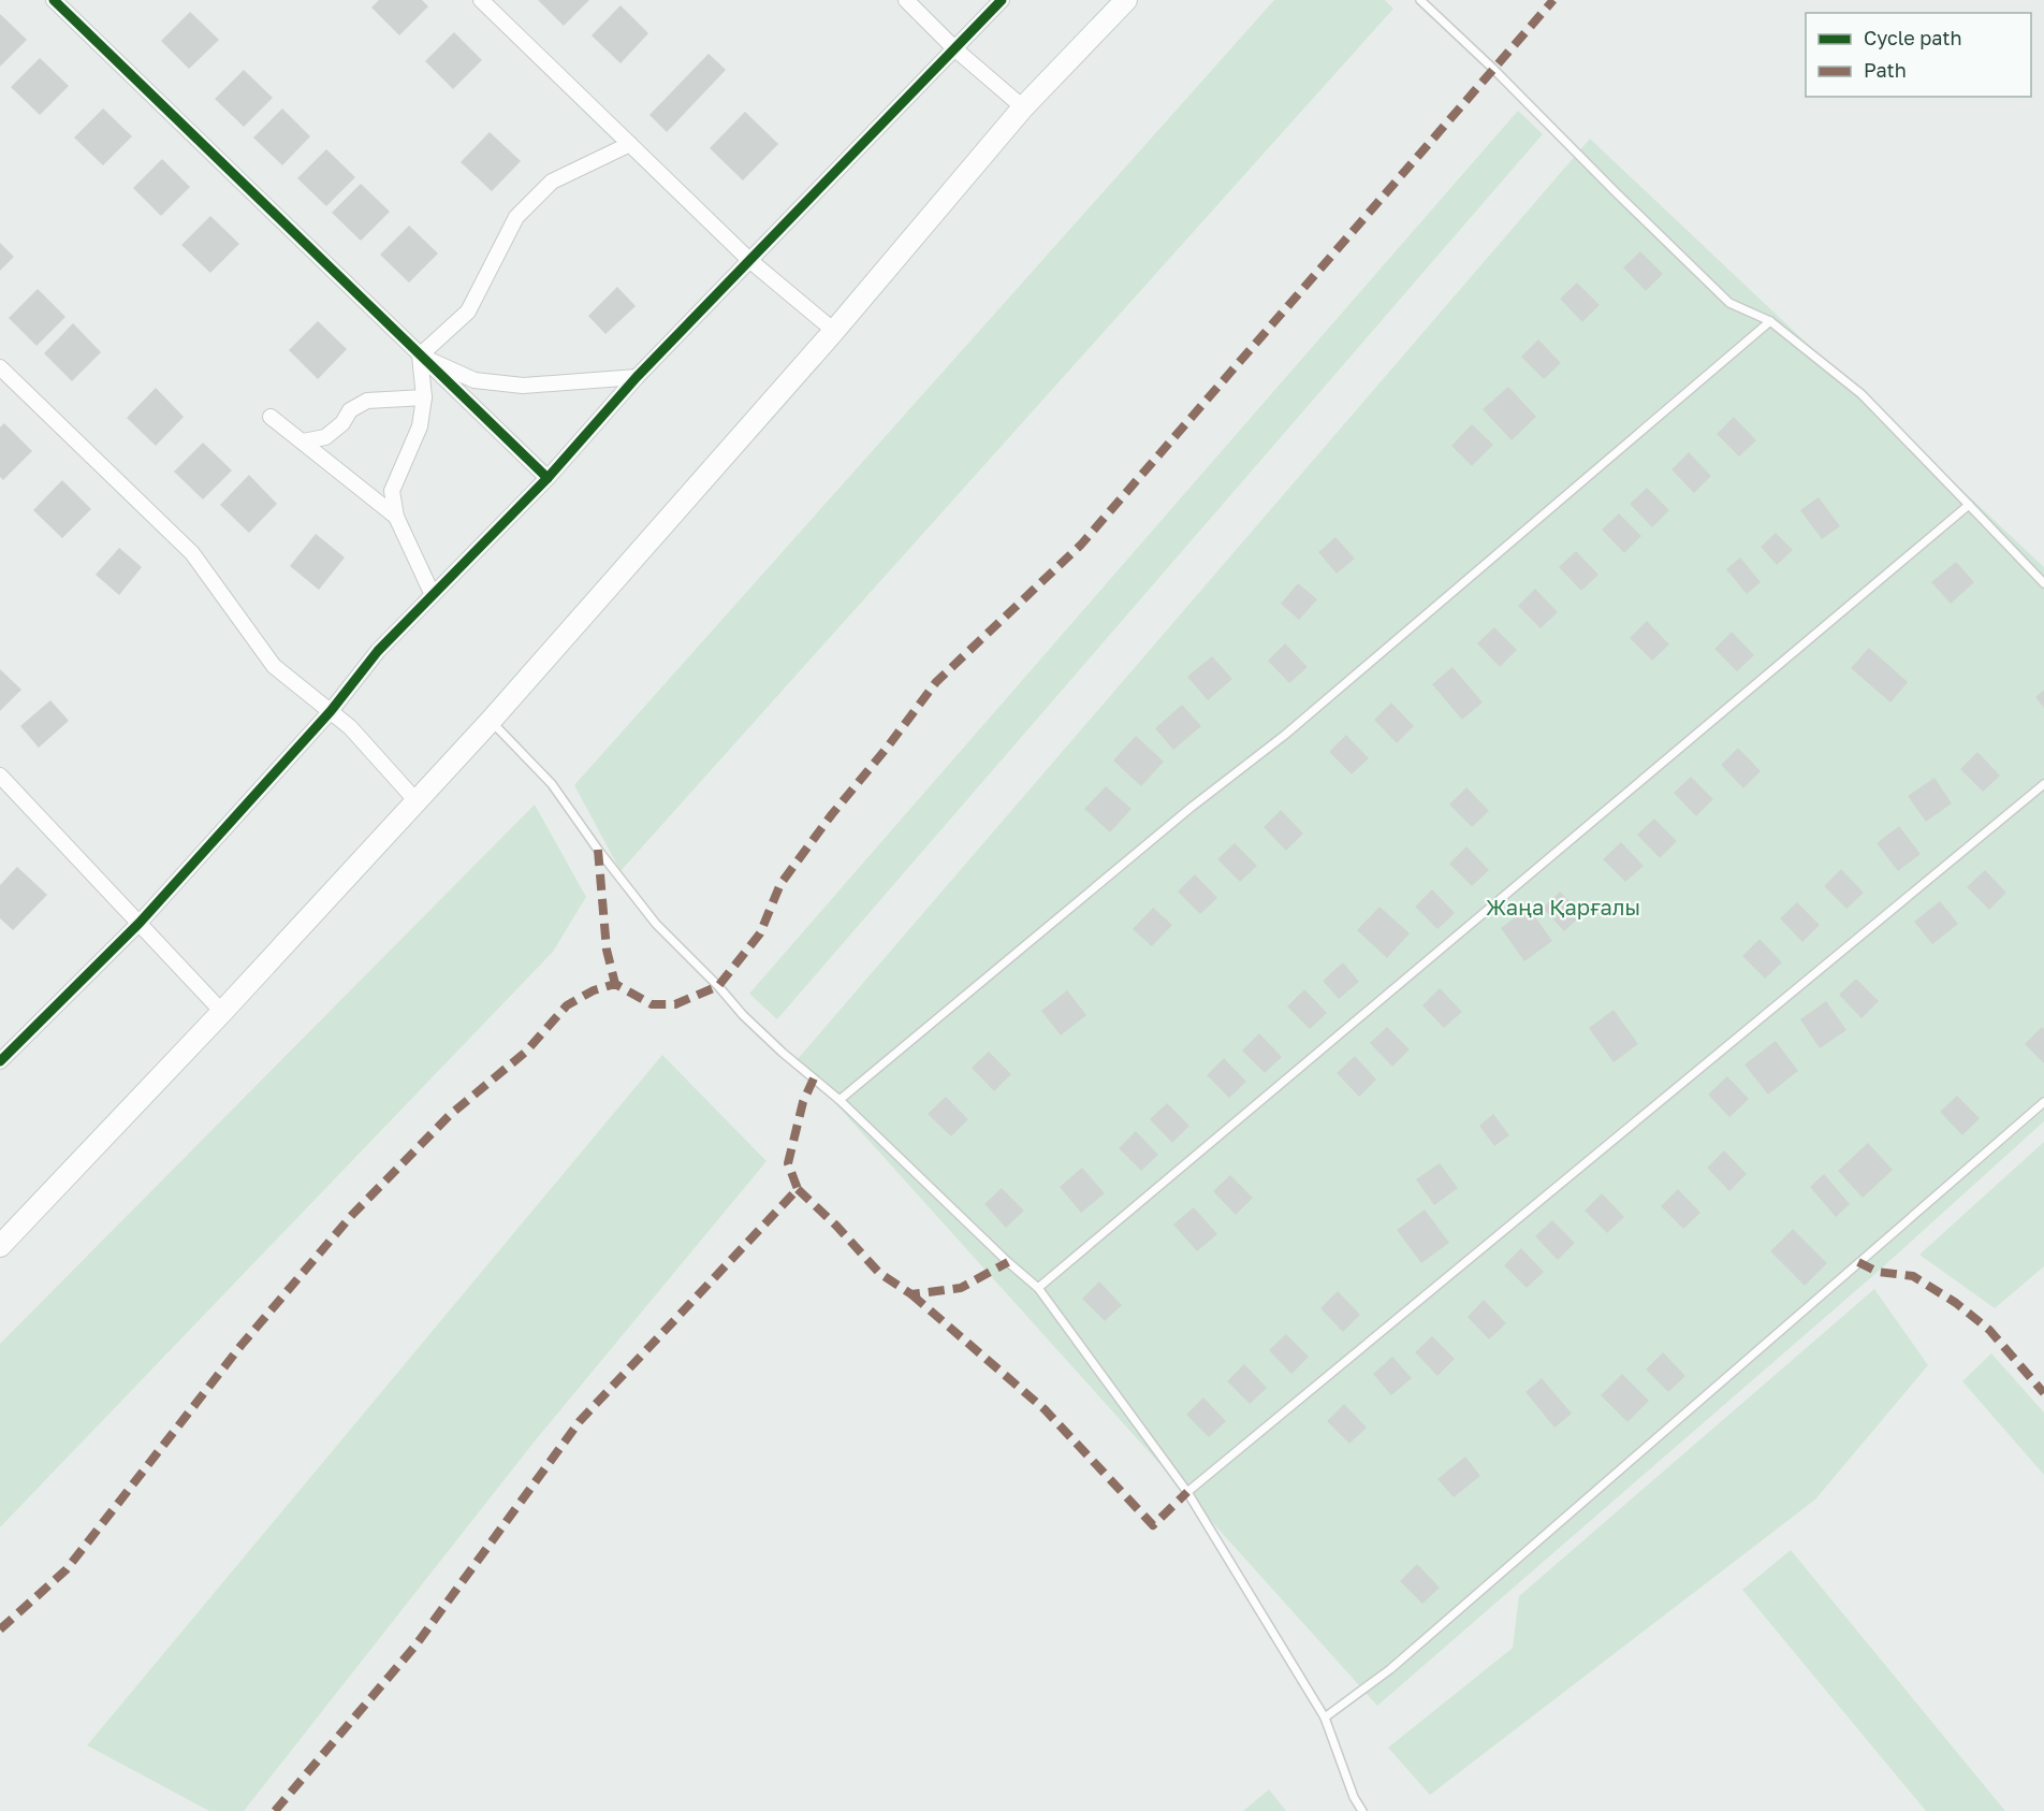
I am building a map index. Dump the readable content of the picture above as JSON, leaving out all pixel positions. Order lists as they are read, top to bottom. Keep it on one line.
{"parks":["Жаңа Қарғалы"],"legend":["Cycle path","Path"]}
